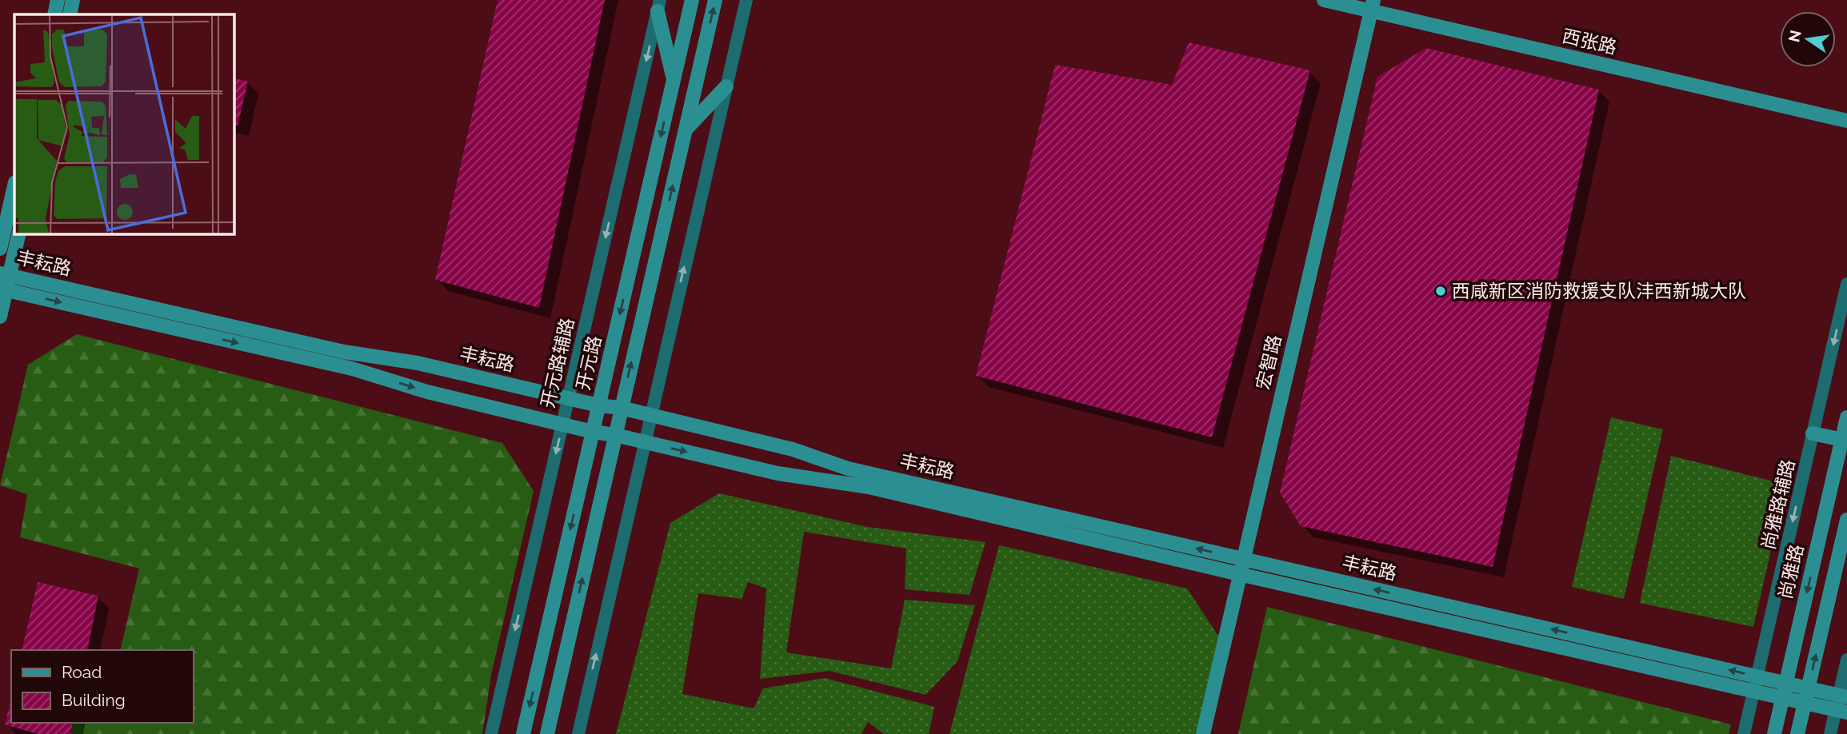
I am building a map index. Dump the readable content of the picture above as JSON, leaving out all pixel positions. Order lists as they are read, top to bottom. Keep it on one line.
{"streets":{"street":["西张路","丰耘路","宏智路","开元路辅路","开元路","尚雅路辅路","尚雅路"]},"crossings":[["西张路","宏智路"],["丰耘路","宏智路"],["丰耘路","开元路辅路"],["丰耘路","开元路"],["丰耘路","尚雅路辅路"],["丰耘路","尚雅路"]],"places":["西咸新区消防救援支队沣西新城大队"],"legend":["Road","Building"],"north":"left"}
